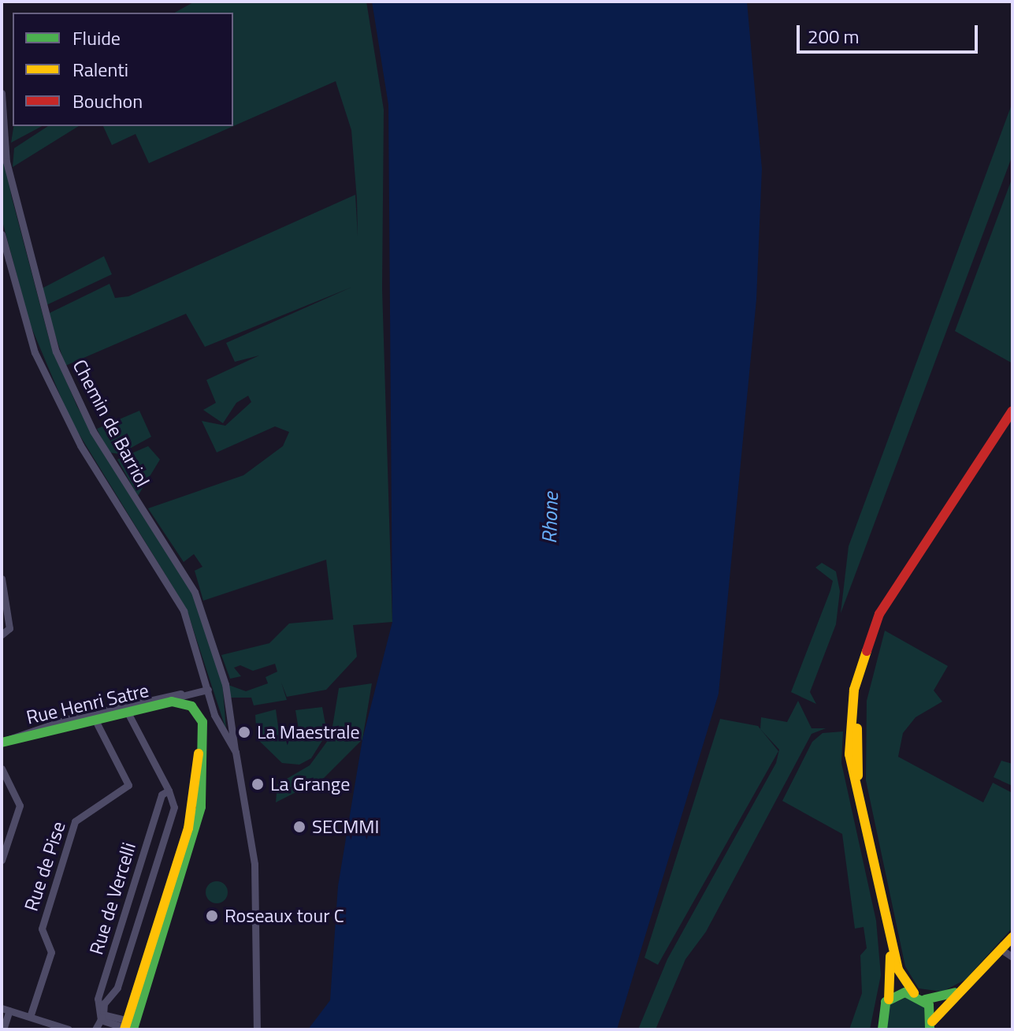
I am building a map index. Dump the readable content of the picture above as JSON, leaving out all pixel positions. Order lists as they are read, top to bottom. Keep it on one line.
{"streets":{"main road":["Rue Henri Satre"],"street":["Chemin de Barriol","Rue de Pise","Rue de Vercelli"]},"crossings":[["Rue Henri Satre","Rue de Pise"],["Rue Henri Satre","Rue de Vercelli"]],"water":["Rhone"],"places":["La Maestrale","La Grange","SECMMI","Roseaux tour C"],"legend":["Fluide","Ralenti","Bouchon"],"scale_bar":"200 m"}
